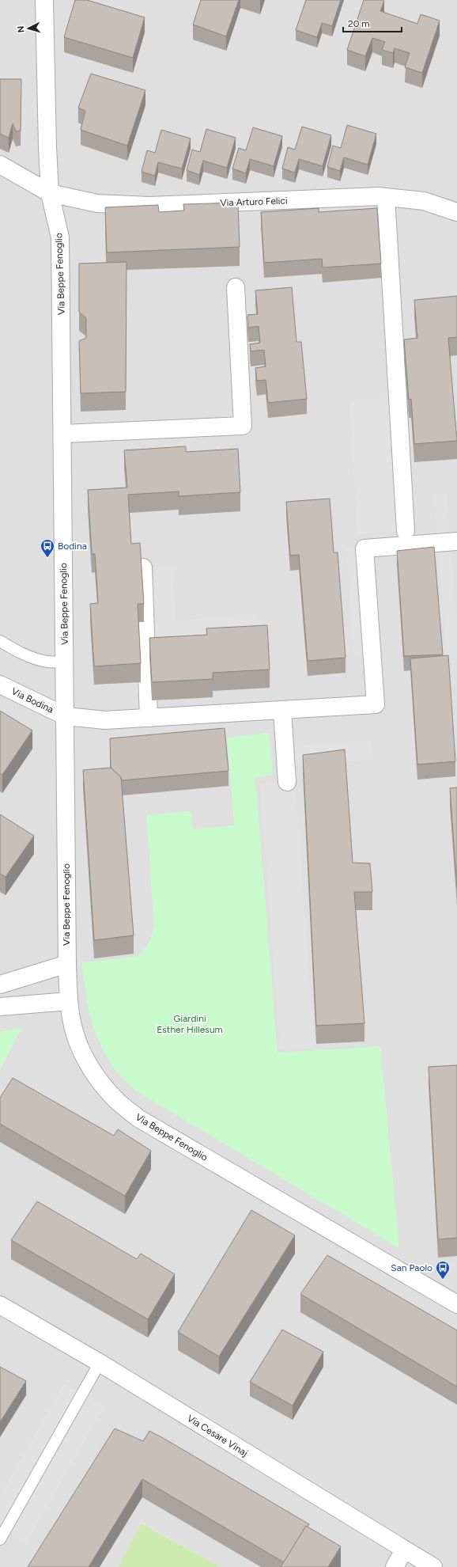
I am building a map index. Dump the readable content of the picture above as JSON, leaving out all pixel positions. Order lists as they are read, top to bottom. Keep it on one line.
{"streets":{"street":["Via Arturo Felici","Via Beppe Fenoglio","Via Bodina","Via Cesare Vinaj"]},"crossings":[["Via Arturo Felici","Via Beppe Fenoglio"],["Via Beppe Fenoglio","Via Bodina"]],"parks":["Giardini Esther Hillesum"],"places":{"bus stop":["Bodina","San Paolo"]},"scale_bar":"20 m","north":"left"}
